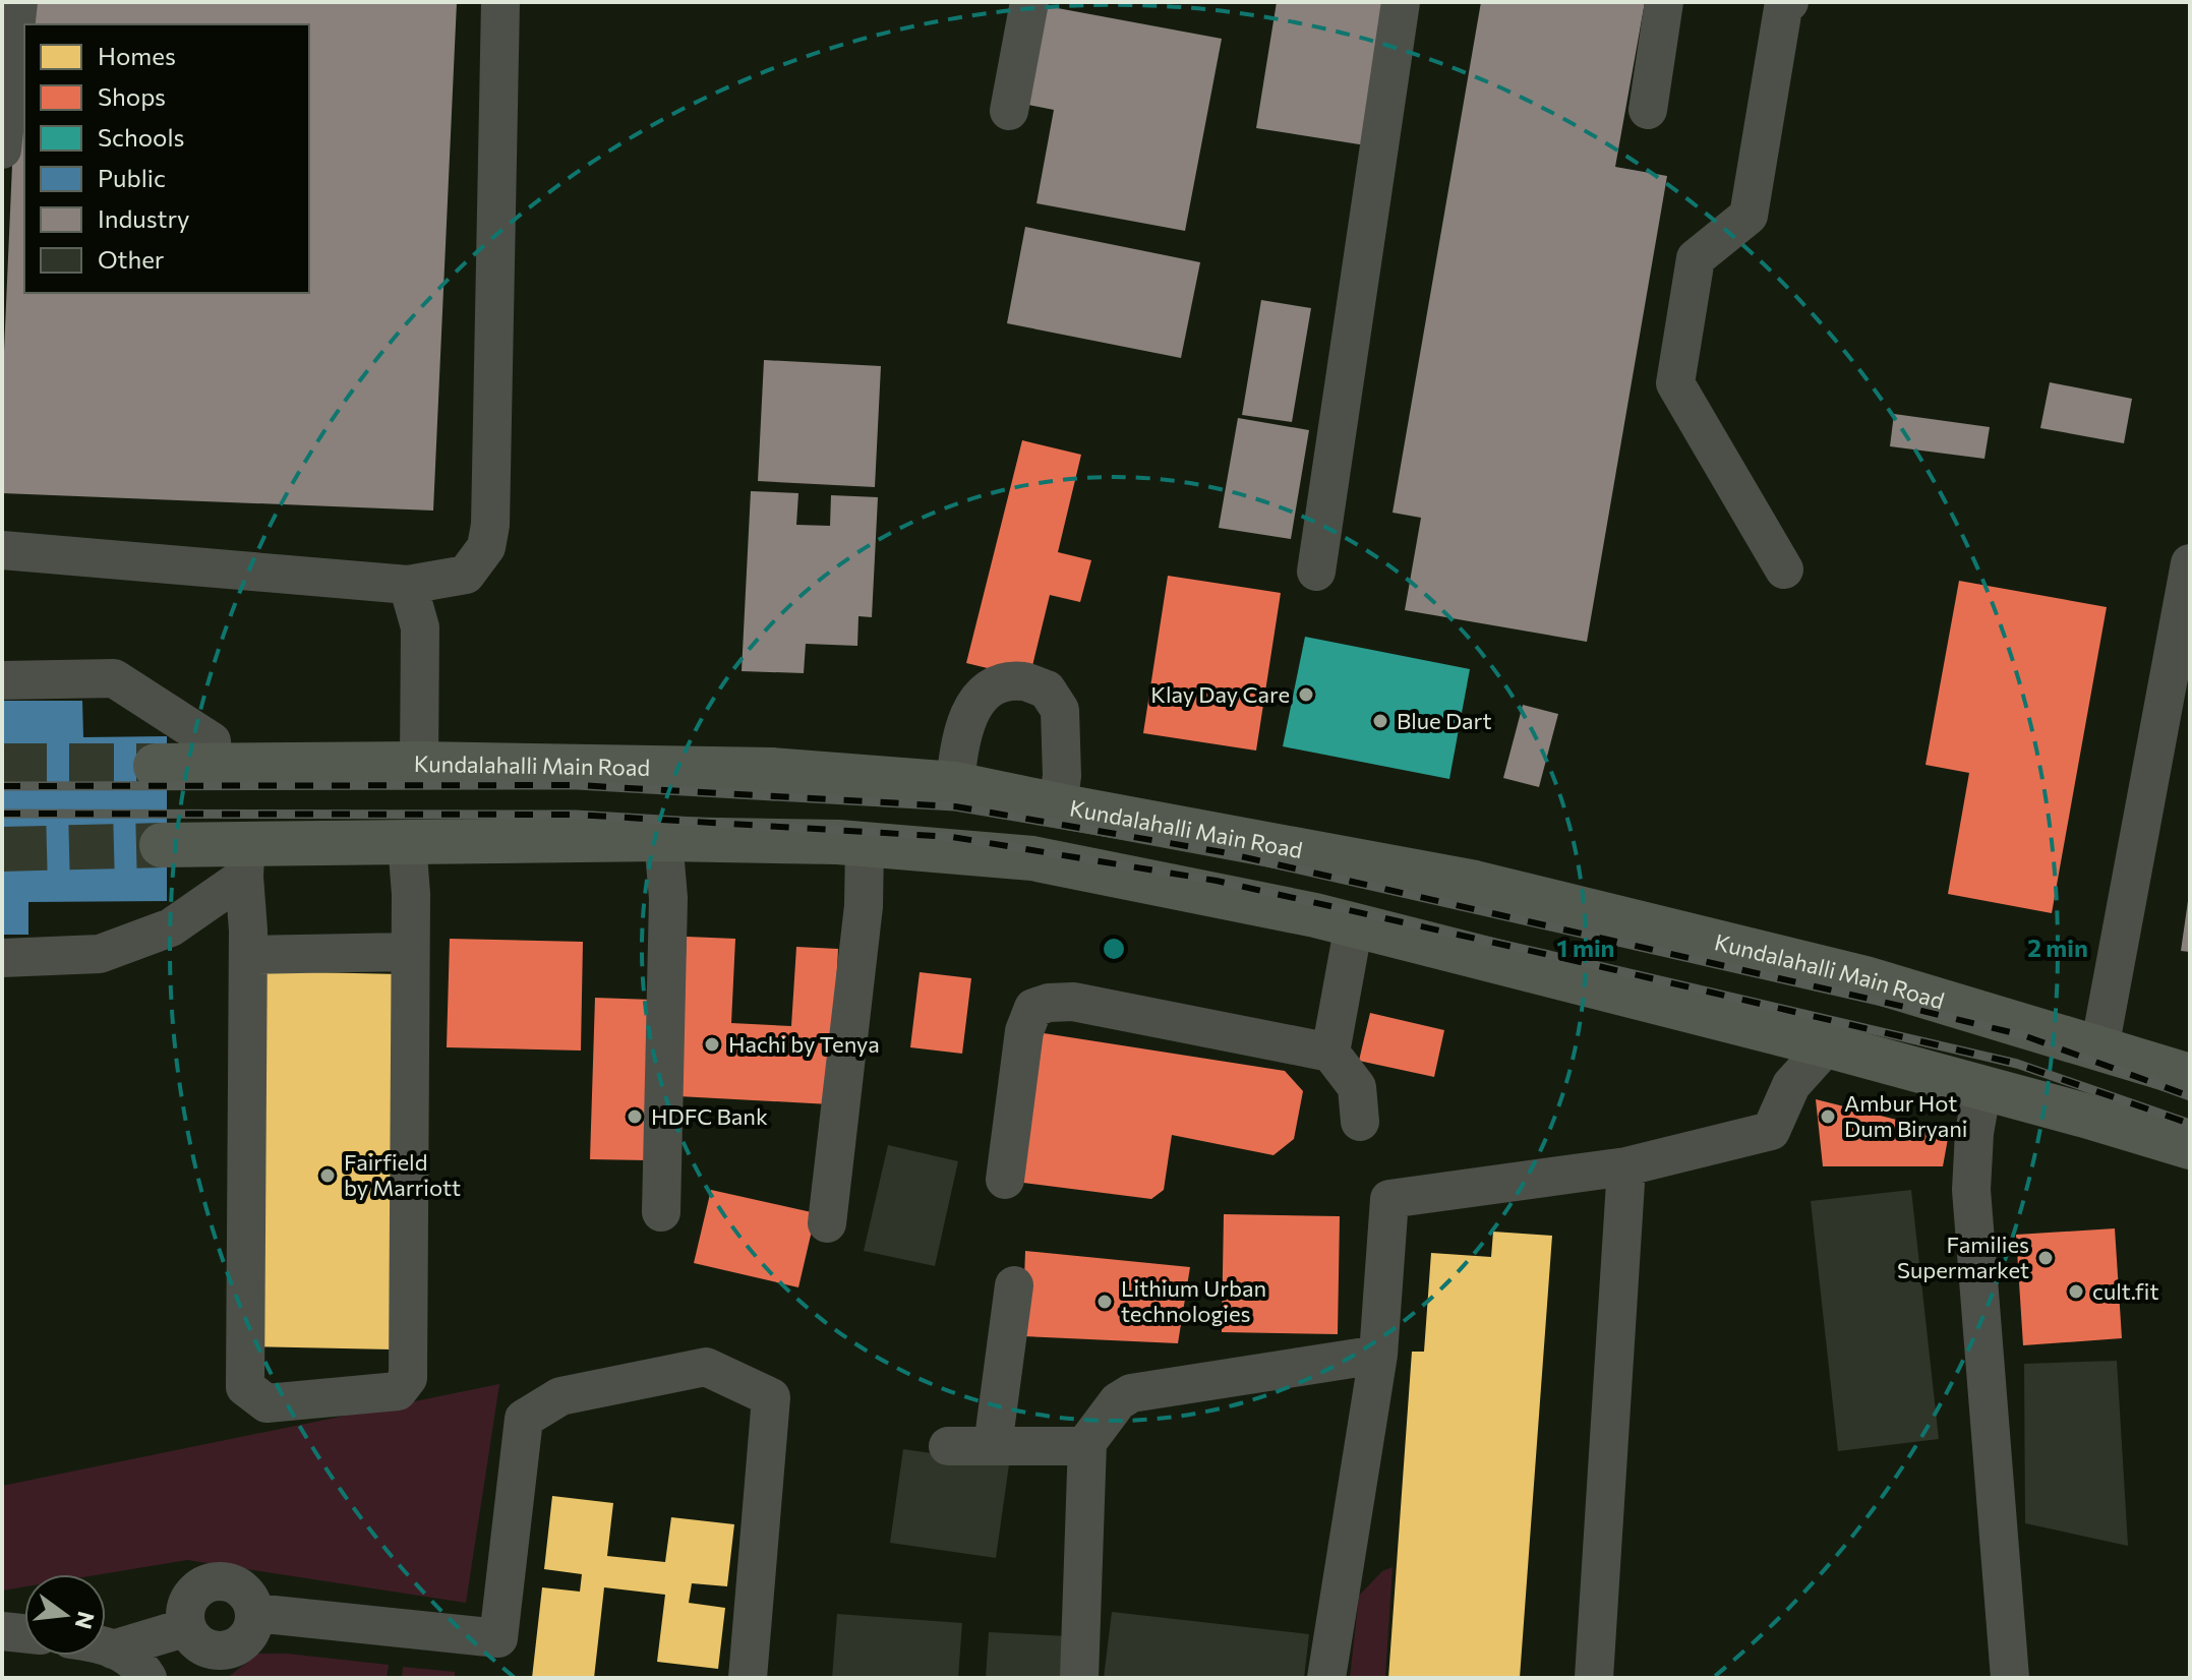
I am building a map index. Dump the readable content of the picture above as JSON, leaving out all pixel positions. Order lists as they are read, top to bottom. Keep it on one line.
{"streets":{"main road":["Kundalahalli Main Road"]},"places":["Klay Day Care","Blue Dart","Hachi by Tenya","HDFC Bank","Ambur Hot Dum Biryani","Fairfield by Marriott","Families Supermarket","cult.fit","Lithium Urban technologies"],"legend":["Homes","Shops","Schools","Public","Industry","Other"],"north":"right","rings":["1 min","2 min"]}
